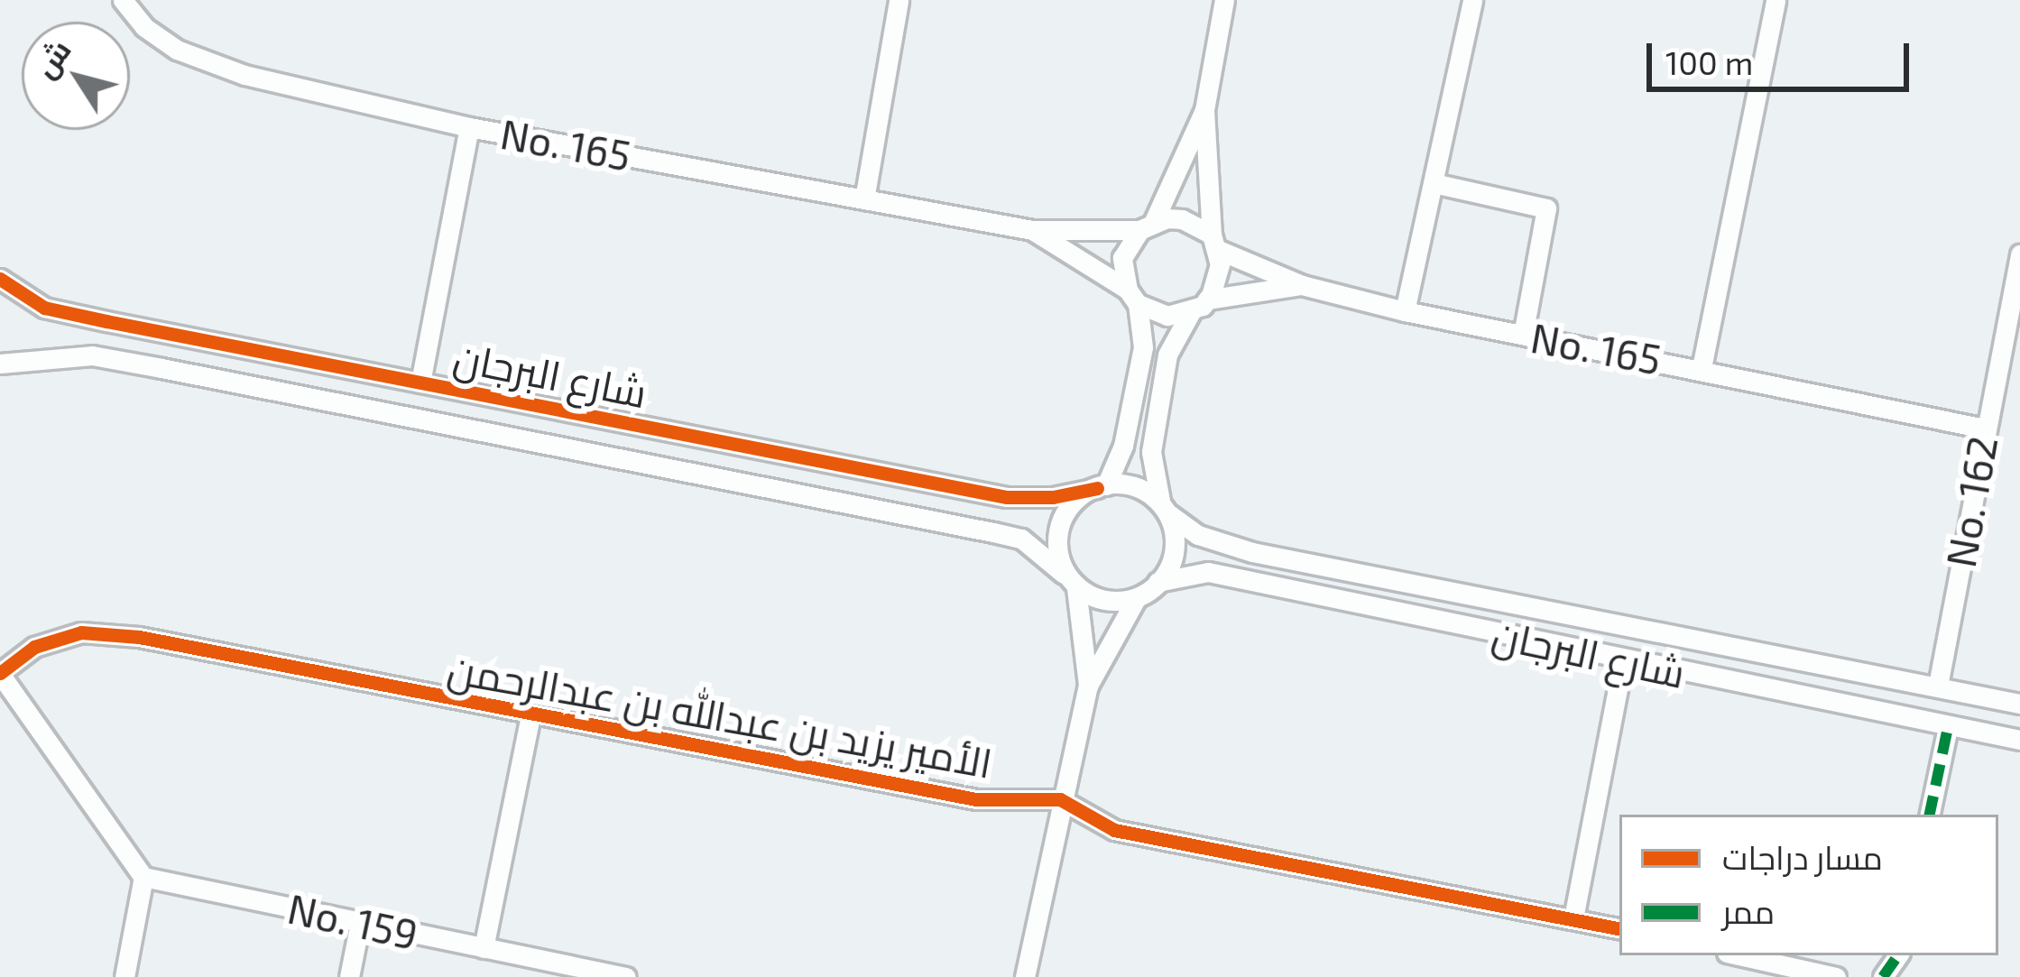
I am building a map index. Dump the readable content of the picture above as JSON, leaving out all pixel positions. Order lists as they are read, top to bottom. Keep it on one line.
{"streets":{"street":["No. 165","شارع البرجان","No. 162","الأمير يزيد بن عبدالله بن عبدالرحمن","No. 159"]},"crossings":[["No. 165","No. 162"],["شارع البرجان","No. 162"]],"legend":["مسار دراجات","ممر"],"scale_bar":"100 m","north":"top left"}
